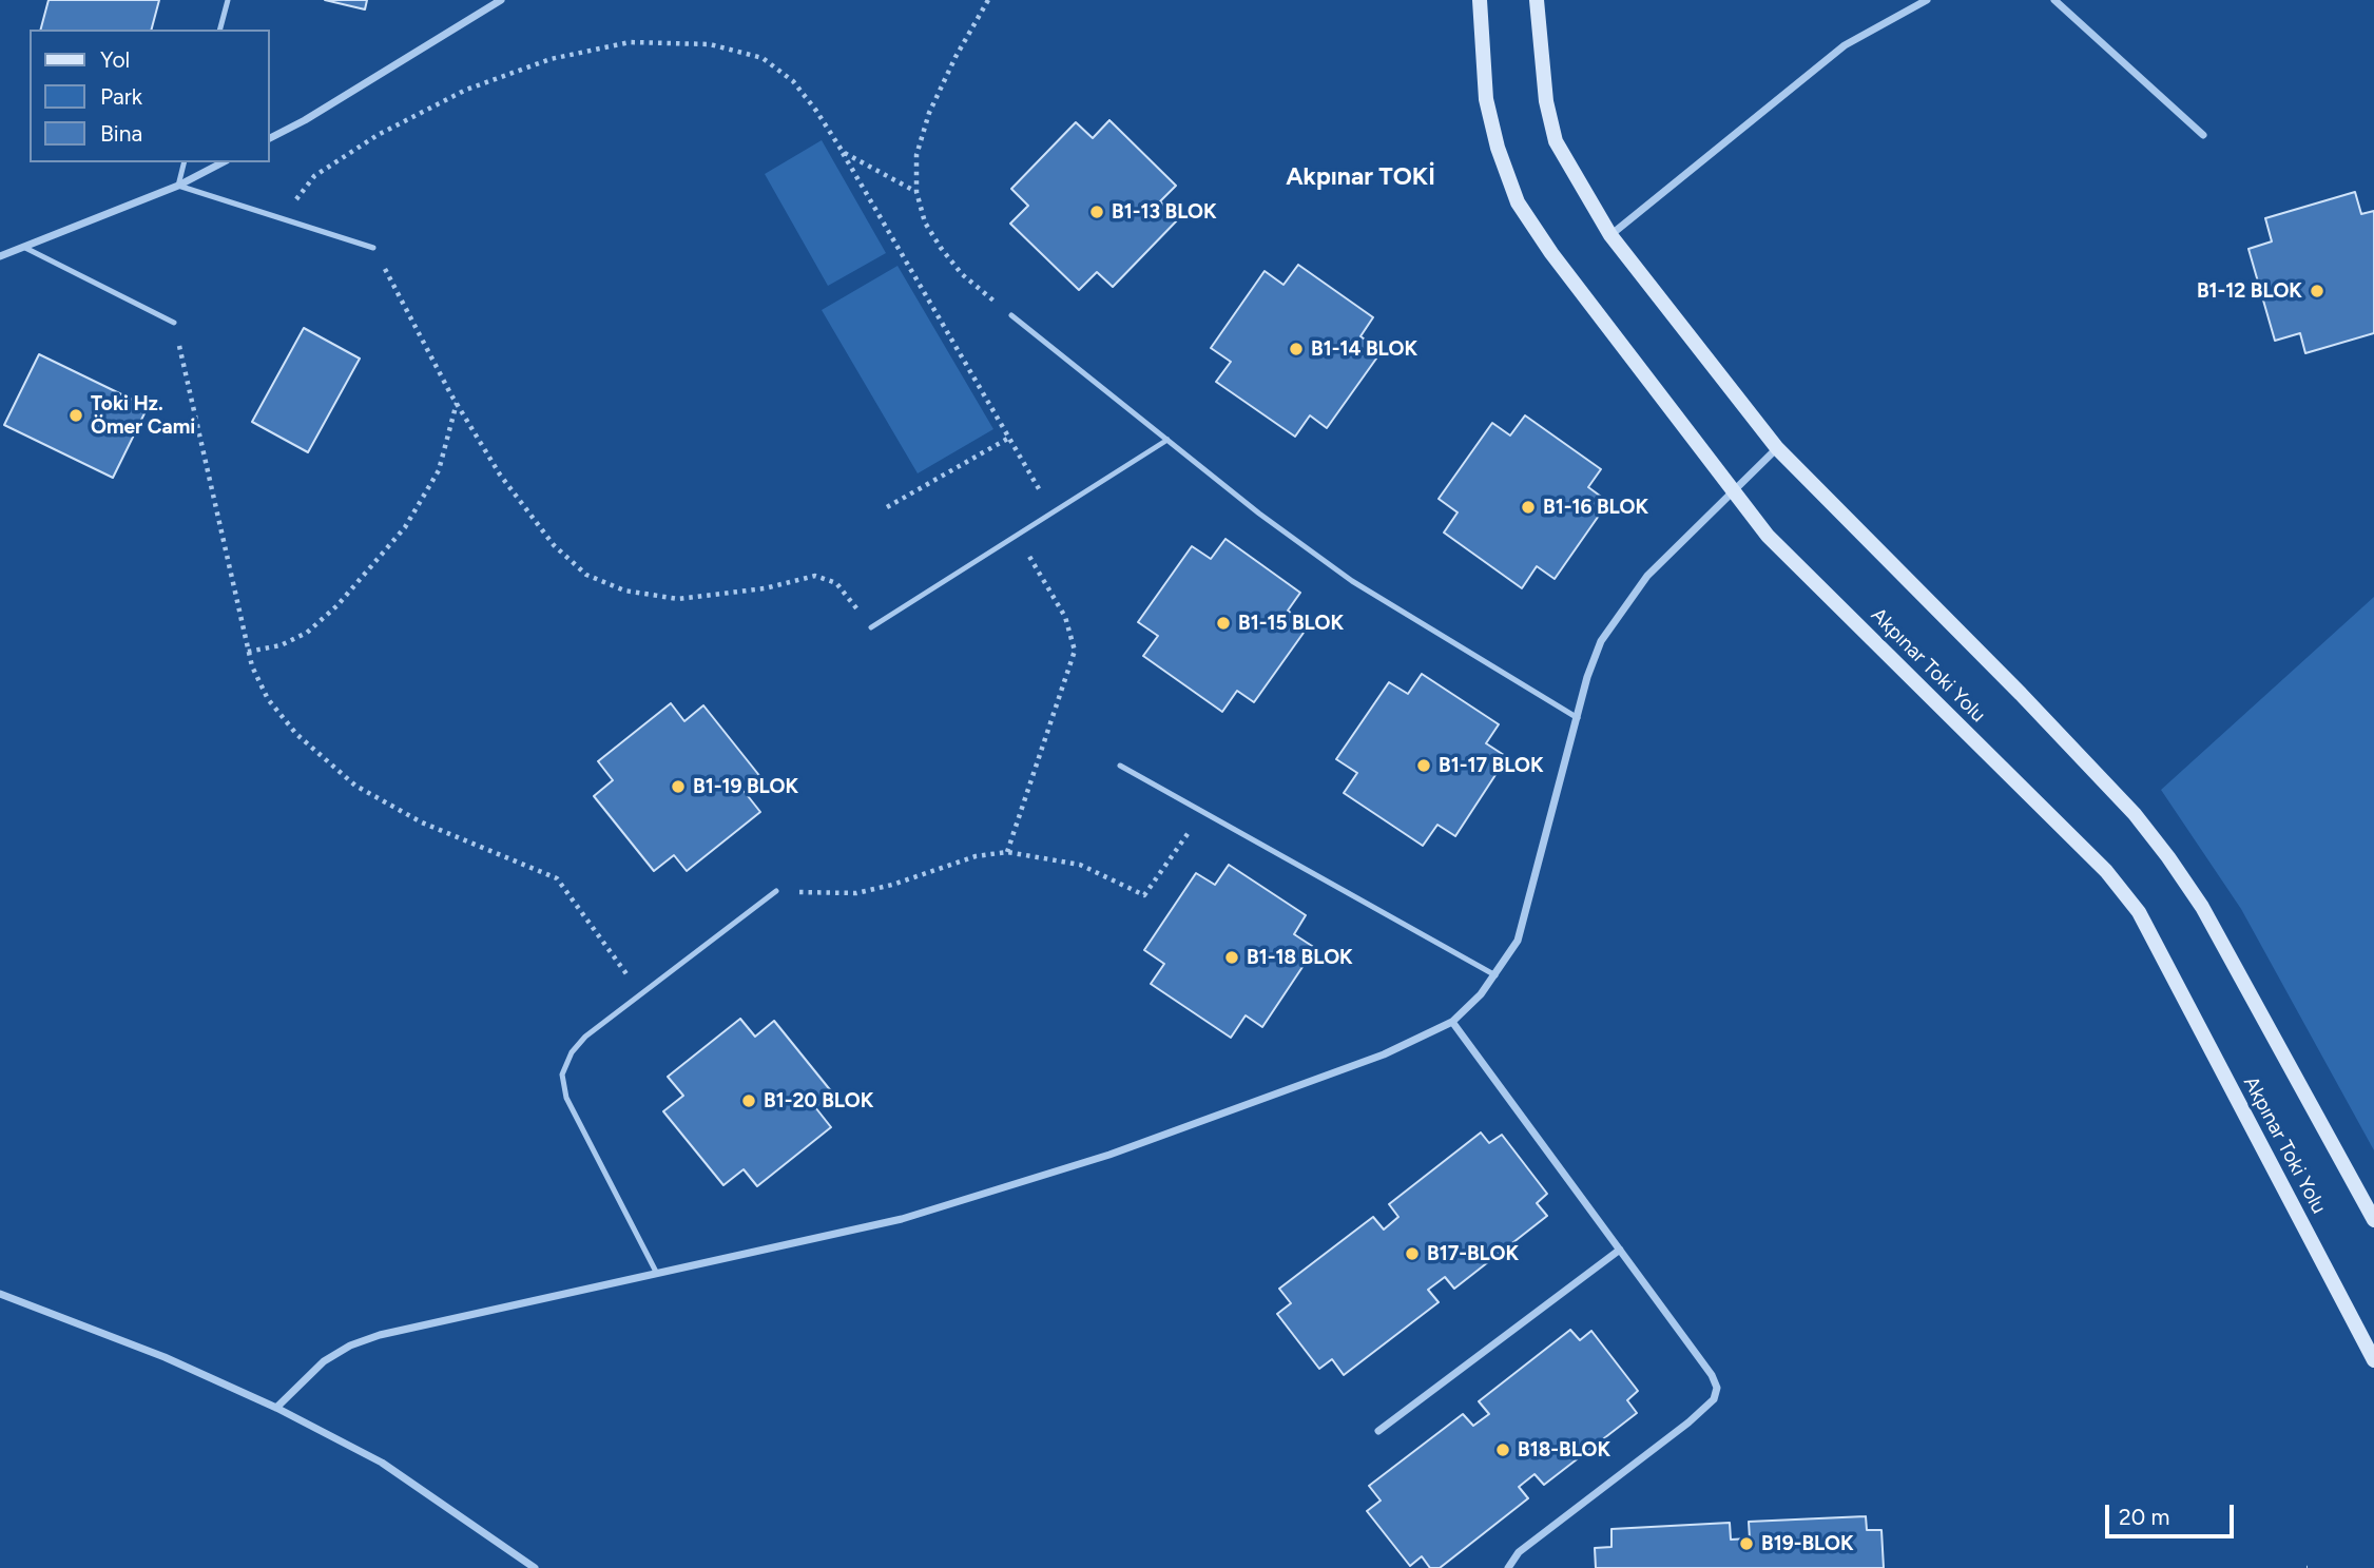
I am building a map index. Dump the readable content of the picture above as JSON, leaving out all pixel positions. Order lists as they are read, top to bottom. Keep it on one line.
{"streets":{"main road":["Akpınar Toki Yolu"]},"districts":["Akpınar TOKİ"],"places":["B1-13 BLOK","B1-12 BLOK","B1-14 BLOK","Toki Hz. Ömer Cami","B1-16 BLOK","B1-15 BLOK","B1-17 BLOK","B1-19 BLOK","B1-18 BLOK","B1-20 BLOK","B17-BLOK","B18-BLOK","B19-BLOK"],"legend":["Yol","Park","Bina"],"scale_bar":"20 m"}
